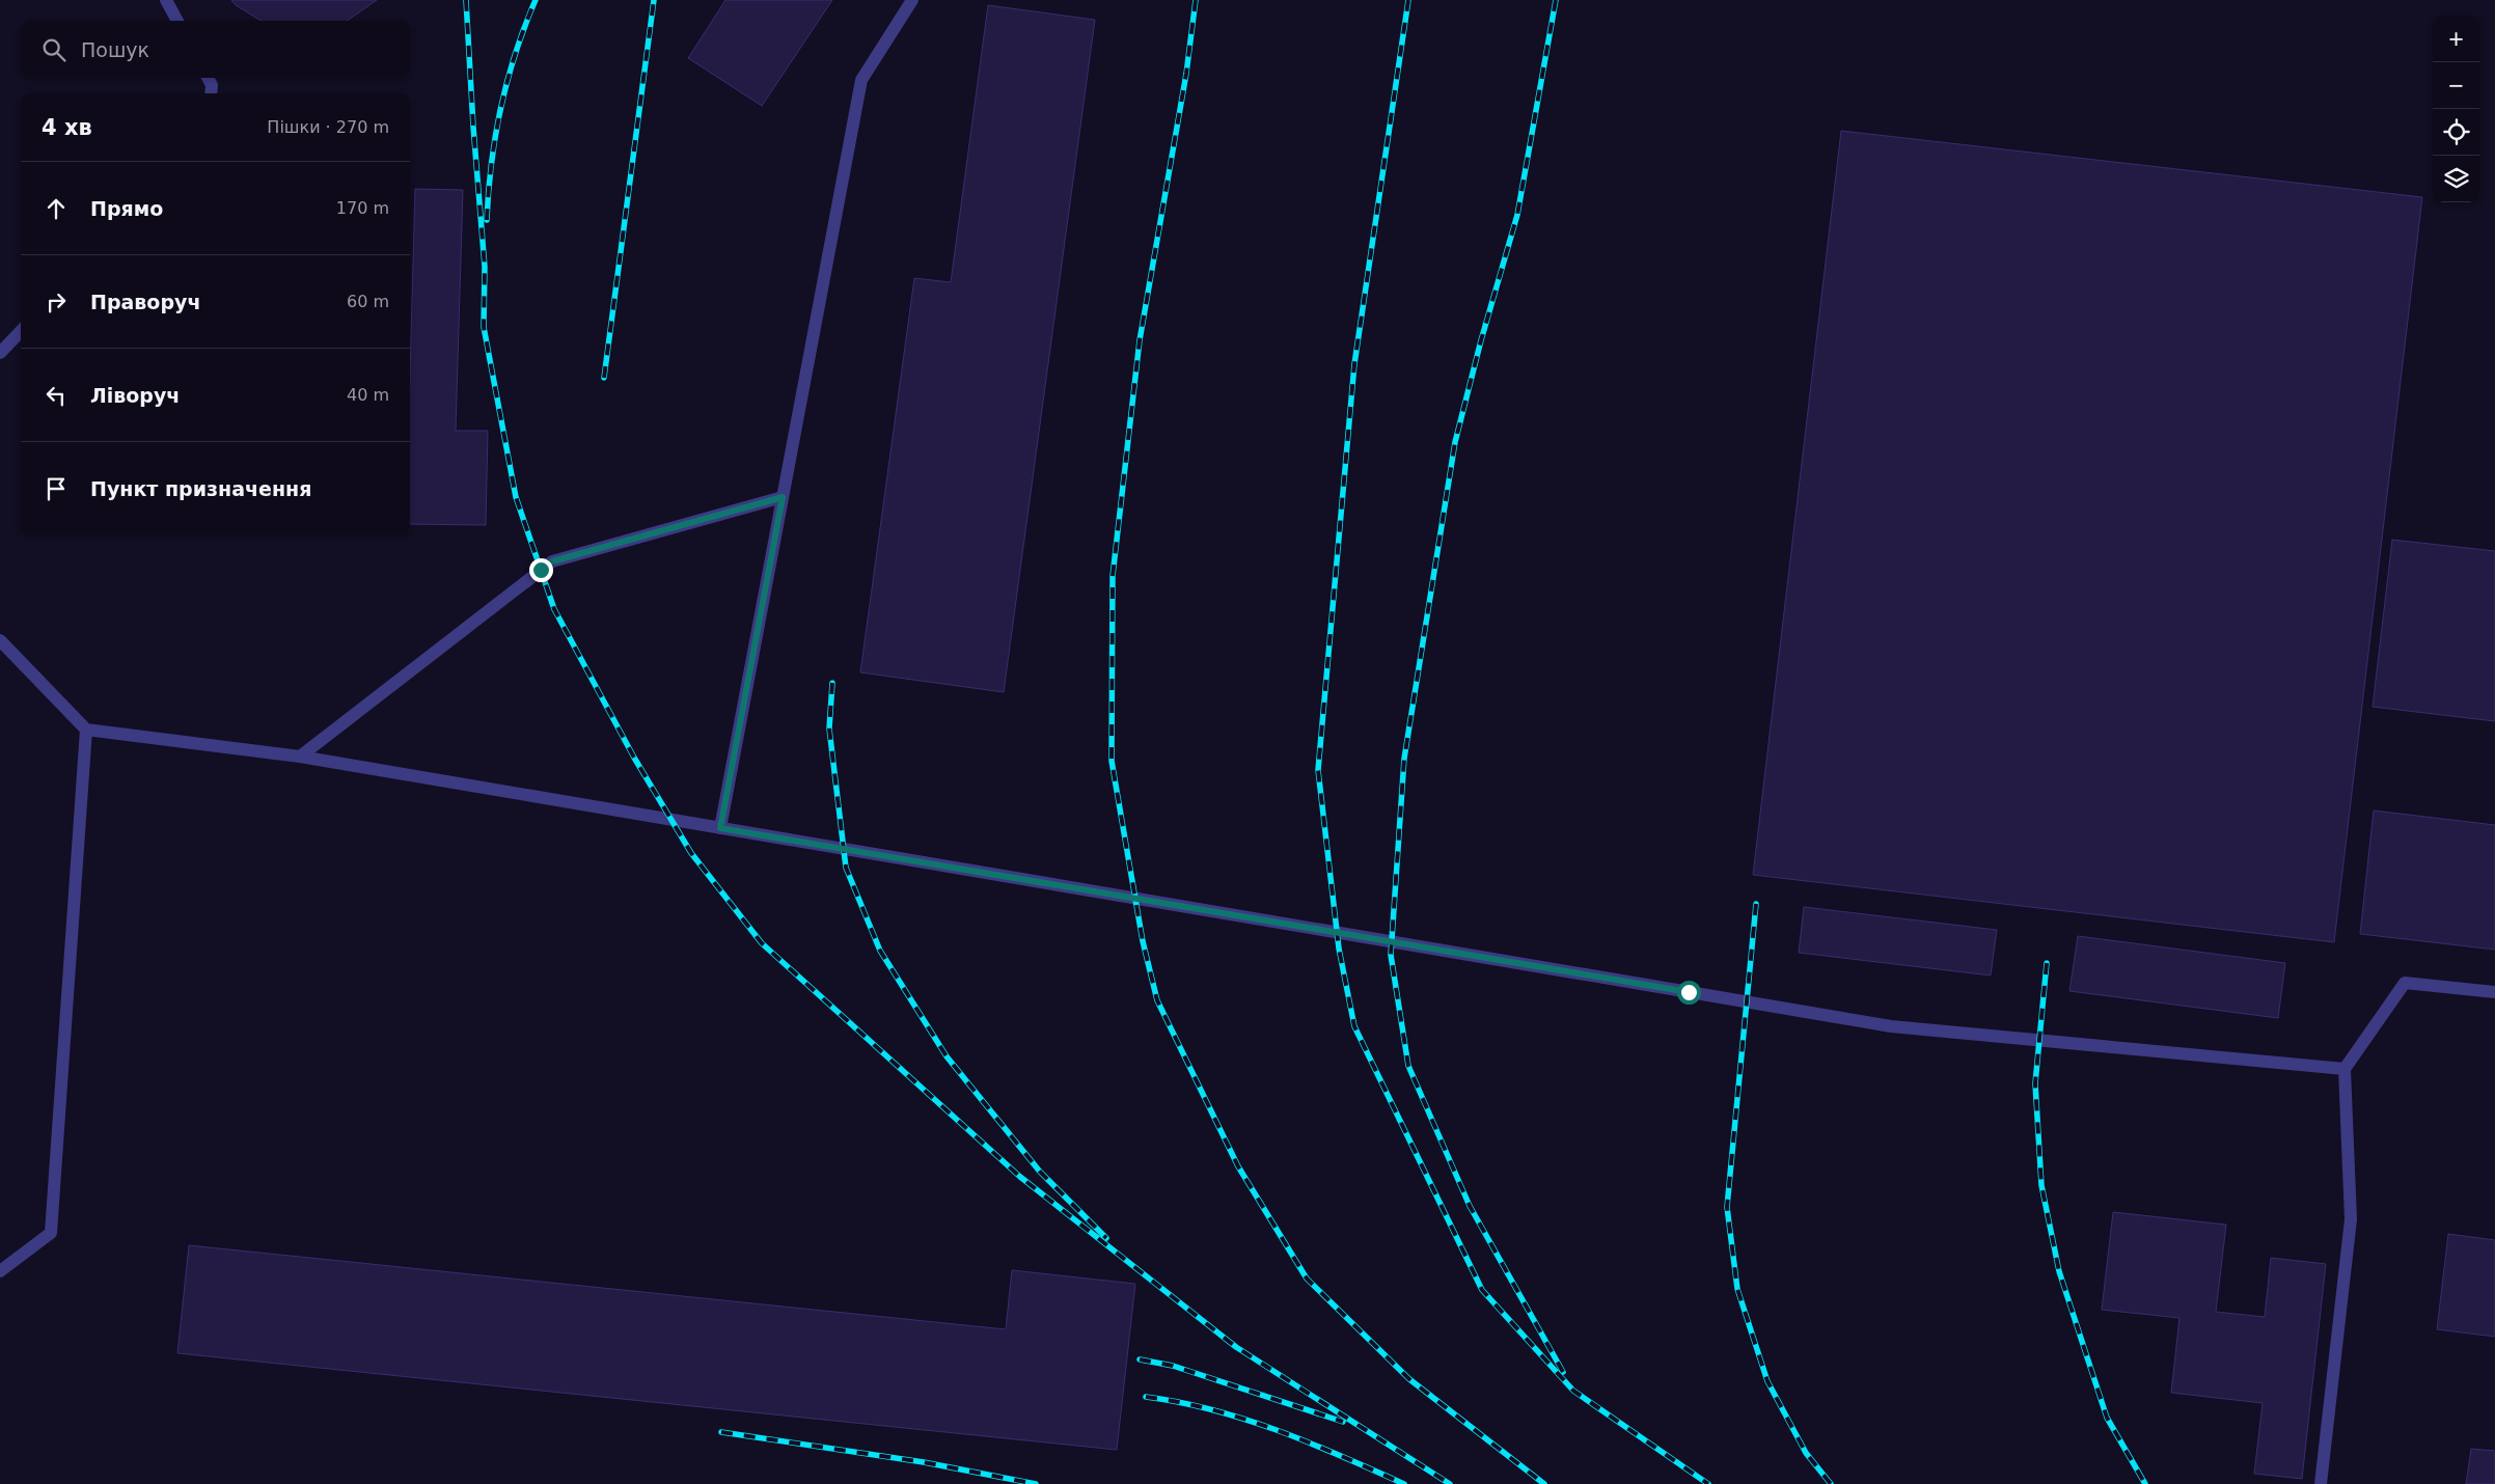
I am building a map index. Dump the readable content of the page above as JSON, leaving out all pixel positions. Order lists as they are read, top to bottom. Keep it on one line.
{"page":{"map_buttons":["+","−"],"search":"Пошук","heading":["4 хв","Пішки · 270 m"],"list":[["Прямо","170 m"],["Праворуч","60 m"],["Ліворуч","40 m"],"Пункт призначення"]}}
